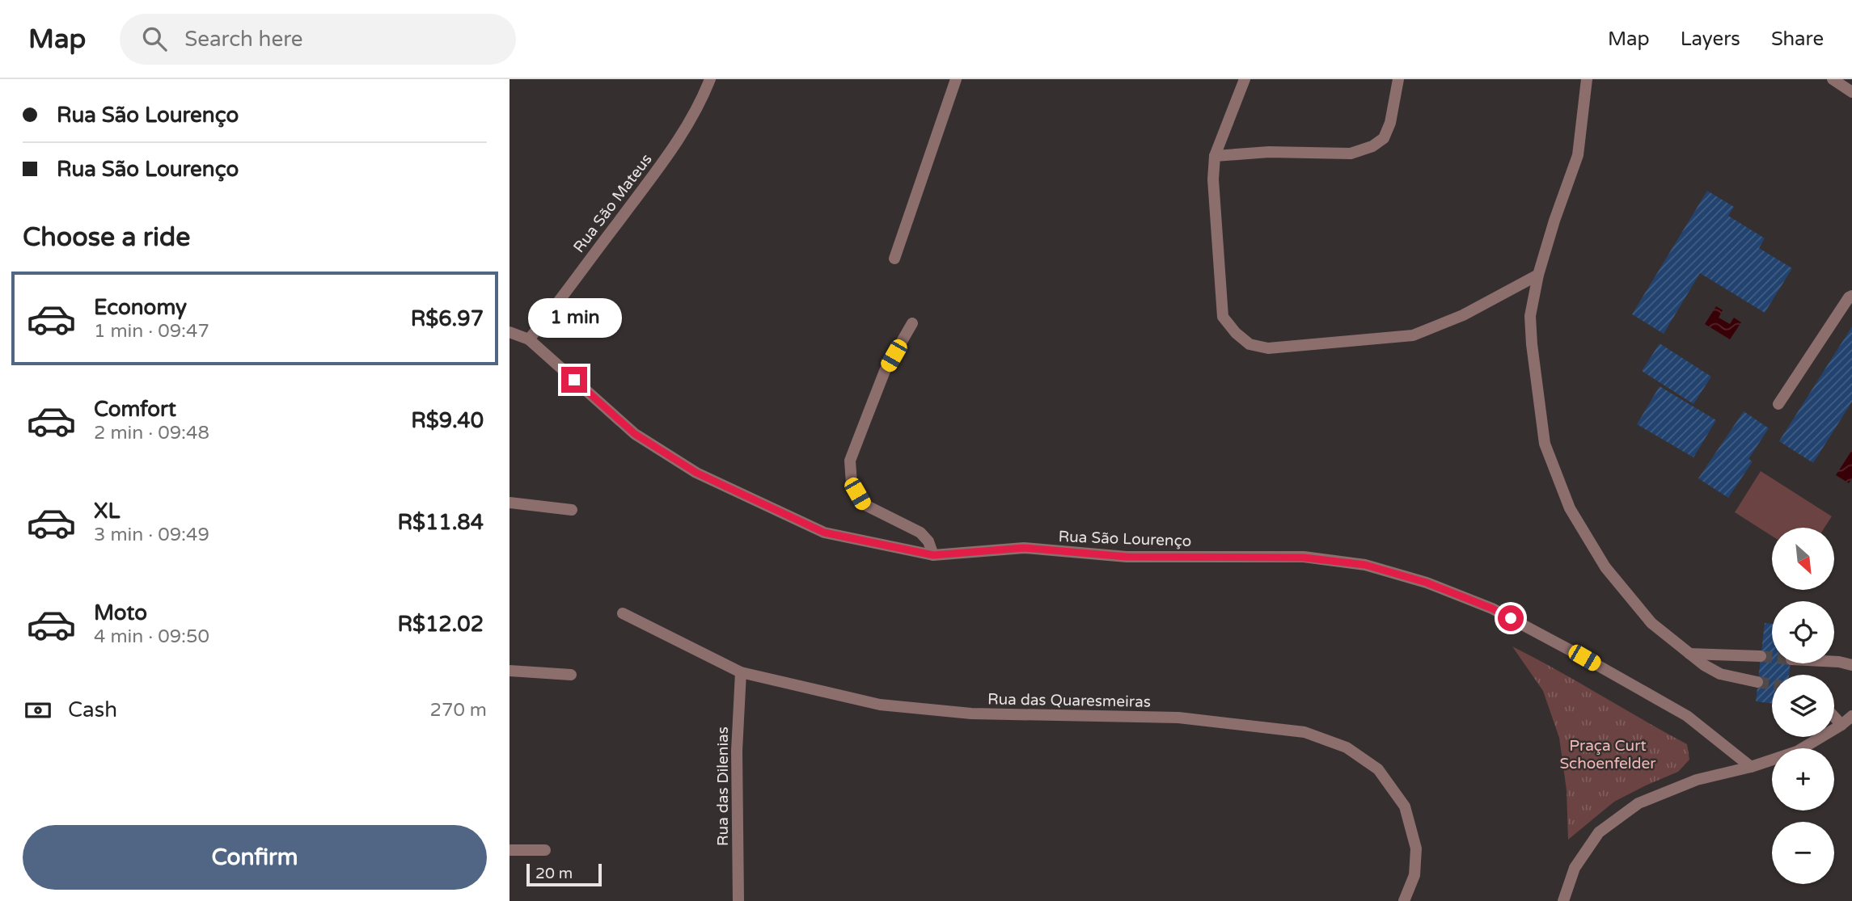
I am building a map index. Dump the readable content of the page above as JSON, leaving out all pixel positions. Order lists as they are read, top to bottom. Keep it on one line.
{"streets":{"street":["Rua São Mateus","Rua São Lourenço","Rua das Quaresmeiras","Rua das Dilenias"]},"crossings":[["Rua São Mateus","Rua São Lourenço"],["Rua das Quaresmeiras","Rua das Dilenias"]],"parks":["Praça Curt Schoenfelder"],"scale_bar":"20 m","north":"bottom right","page":{"header":"Map","search":"Search here","nav":["Map","Layers","Share"],"banner":["Rua São Lourenço","Rua São Lourenço"],"heading":"Choose a ride","list":[{"name":"Economy","note":"1 min · 09:47","value":"R$6.97"},{"name":"Comfort","note":"2 min · 09:48","value":"R$9.40"},{"name":"XL","note":"3 min · 09:49","value":"R$11.84"},{"name":"Moto","note":"4 min · 09:50","value":"R$12.02"}],"bubble":"1 min","map_buttons":["+","−"],"pay":["Cash","270 m"],"buttons":"Confirm","scale":"20 m"}}
